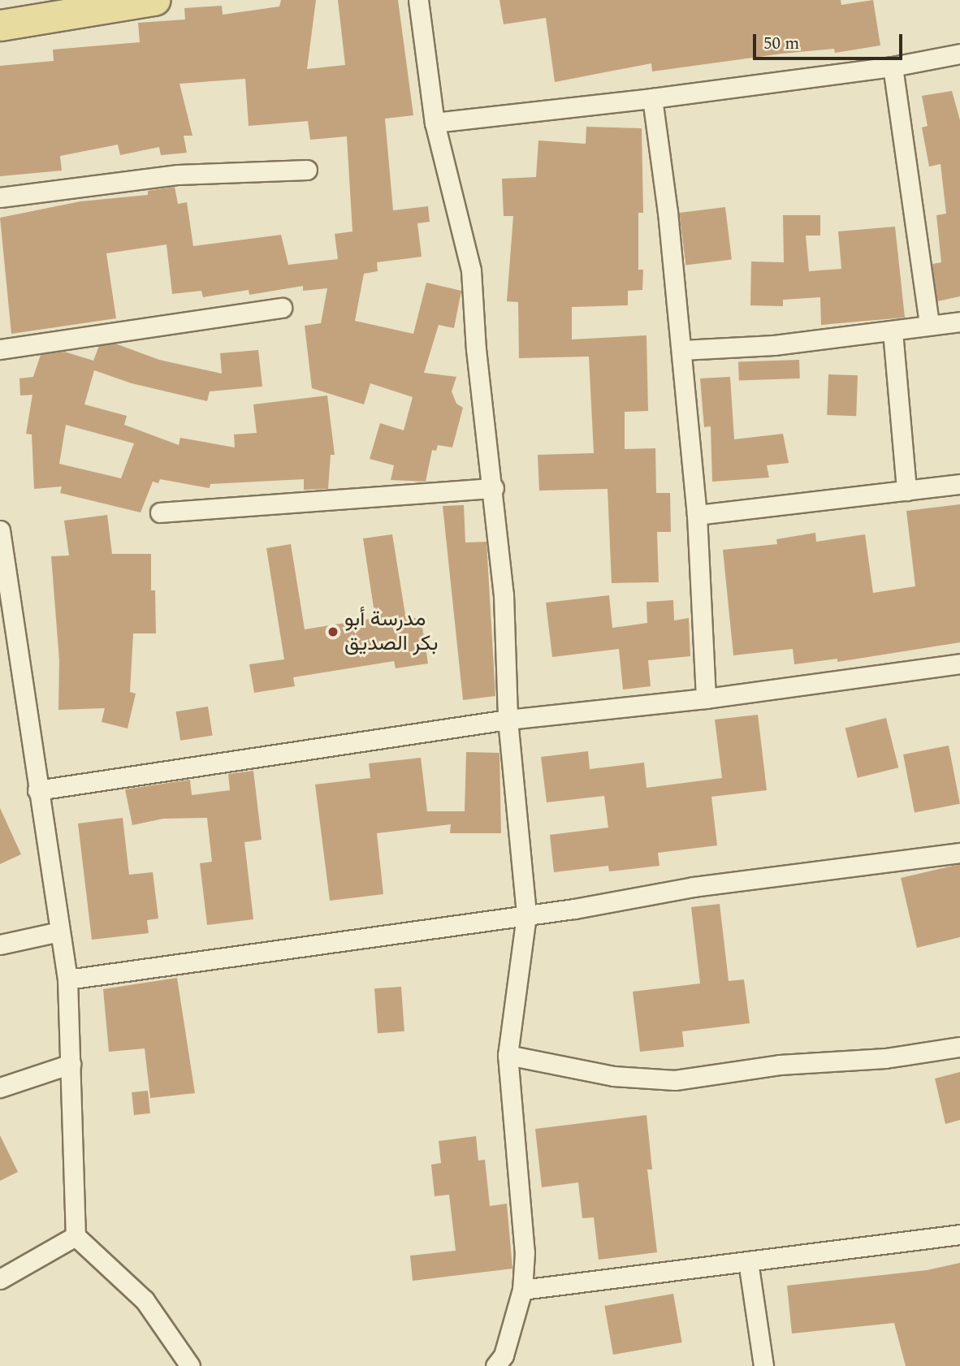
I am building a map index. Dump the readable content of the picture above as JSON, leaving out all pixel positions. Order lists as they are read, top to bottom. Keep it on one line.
{"places":["مدرسة أبو بكر الصديق"],"scale_bar":"50 m"}
